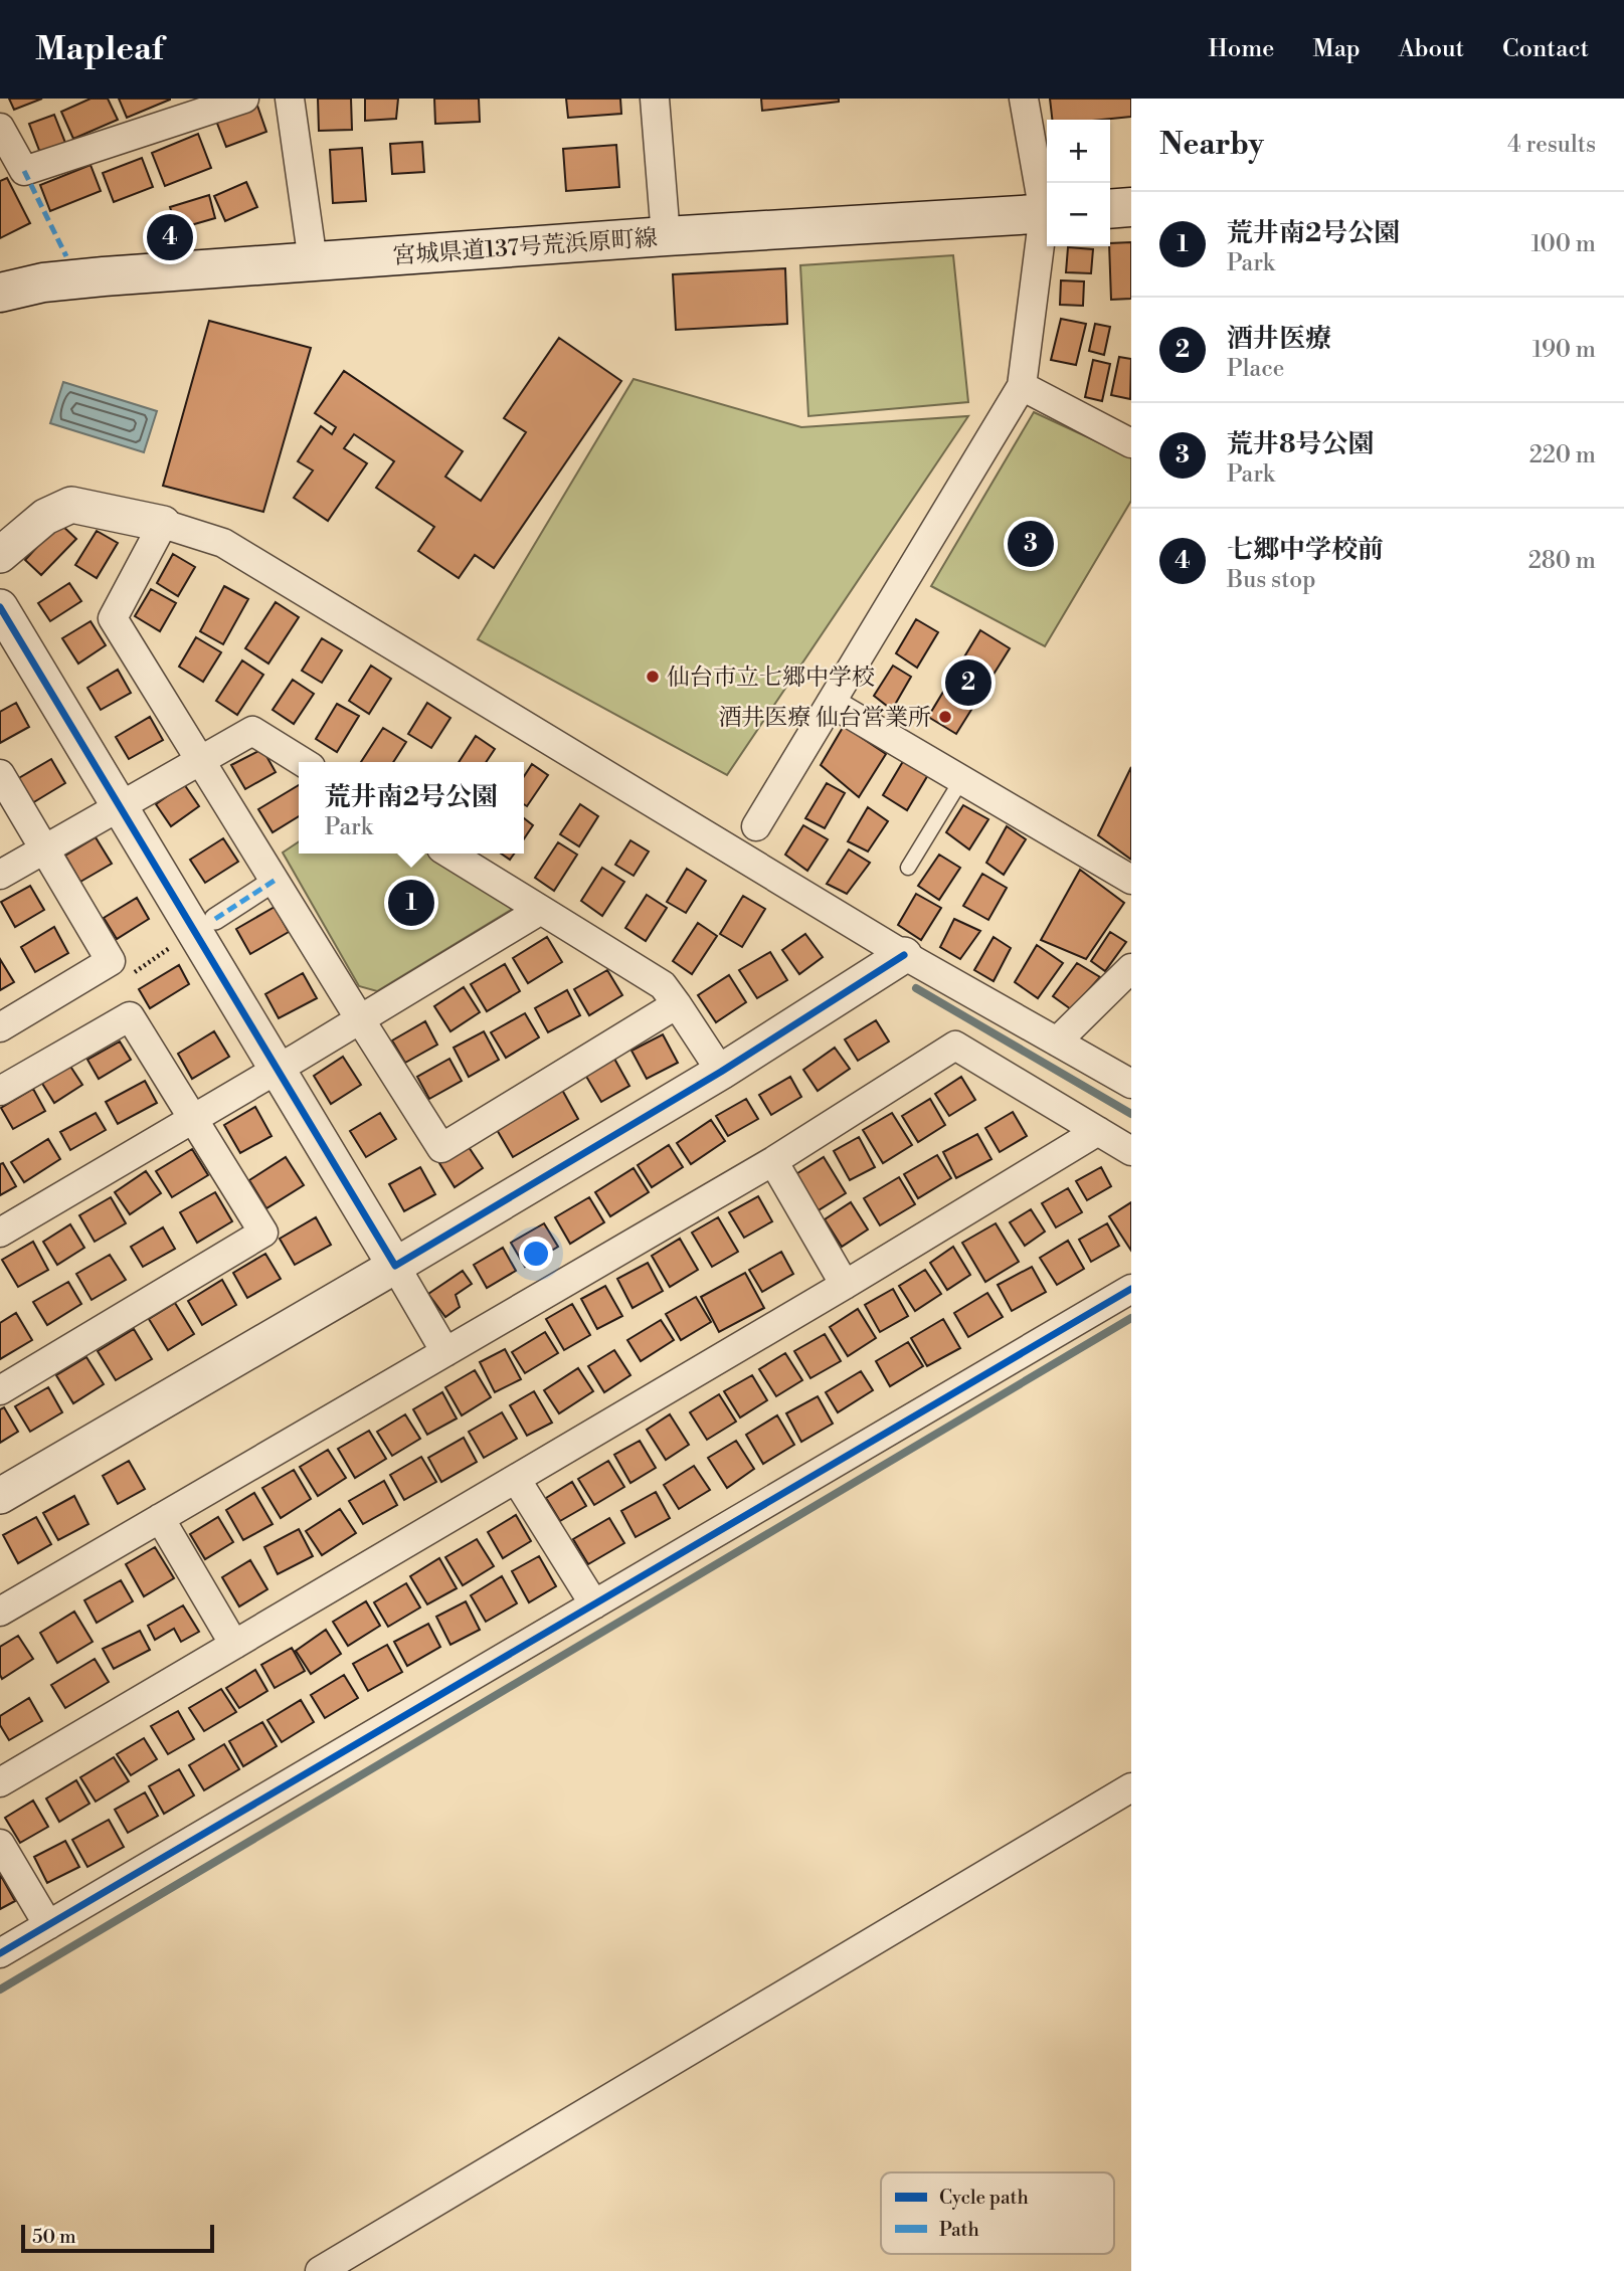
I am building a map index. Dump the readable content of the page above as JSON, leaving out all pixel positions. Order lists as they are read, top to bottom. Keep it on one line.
{"streets":{"main road":["宮城県道137号荒浜原町線"]},"places":["仙台市立七郷中学校","酒井医療 仙台営業所"],"legend":["Cycle path","Path"],"scale_bar":"50 m","page":{"header":"Mapleaf","nav":["Home","Map","About","Contact"],"heading":["Nearby","4 results"],"map_buttons":["+","−"],"list":[{"mark":"1","name":"荒井南2号公園","note":"Park","value":"100 m"},{"mark":"2","name":"酒井医療","note":"Place","value":"190 m"},{"mark":"3","name":"荒井8号公園","note":"Park","value":"220 m"},{"mark":"4","name":"七郷中学校前","note":"Bus stop","value":"280 m"}],"pins":["4","3","2","1"],"popup":["荒井南2号公園","Park"],"scale":"50 m"}}
